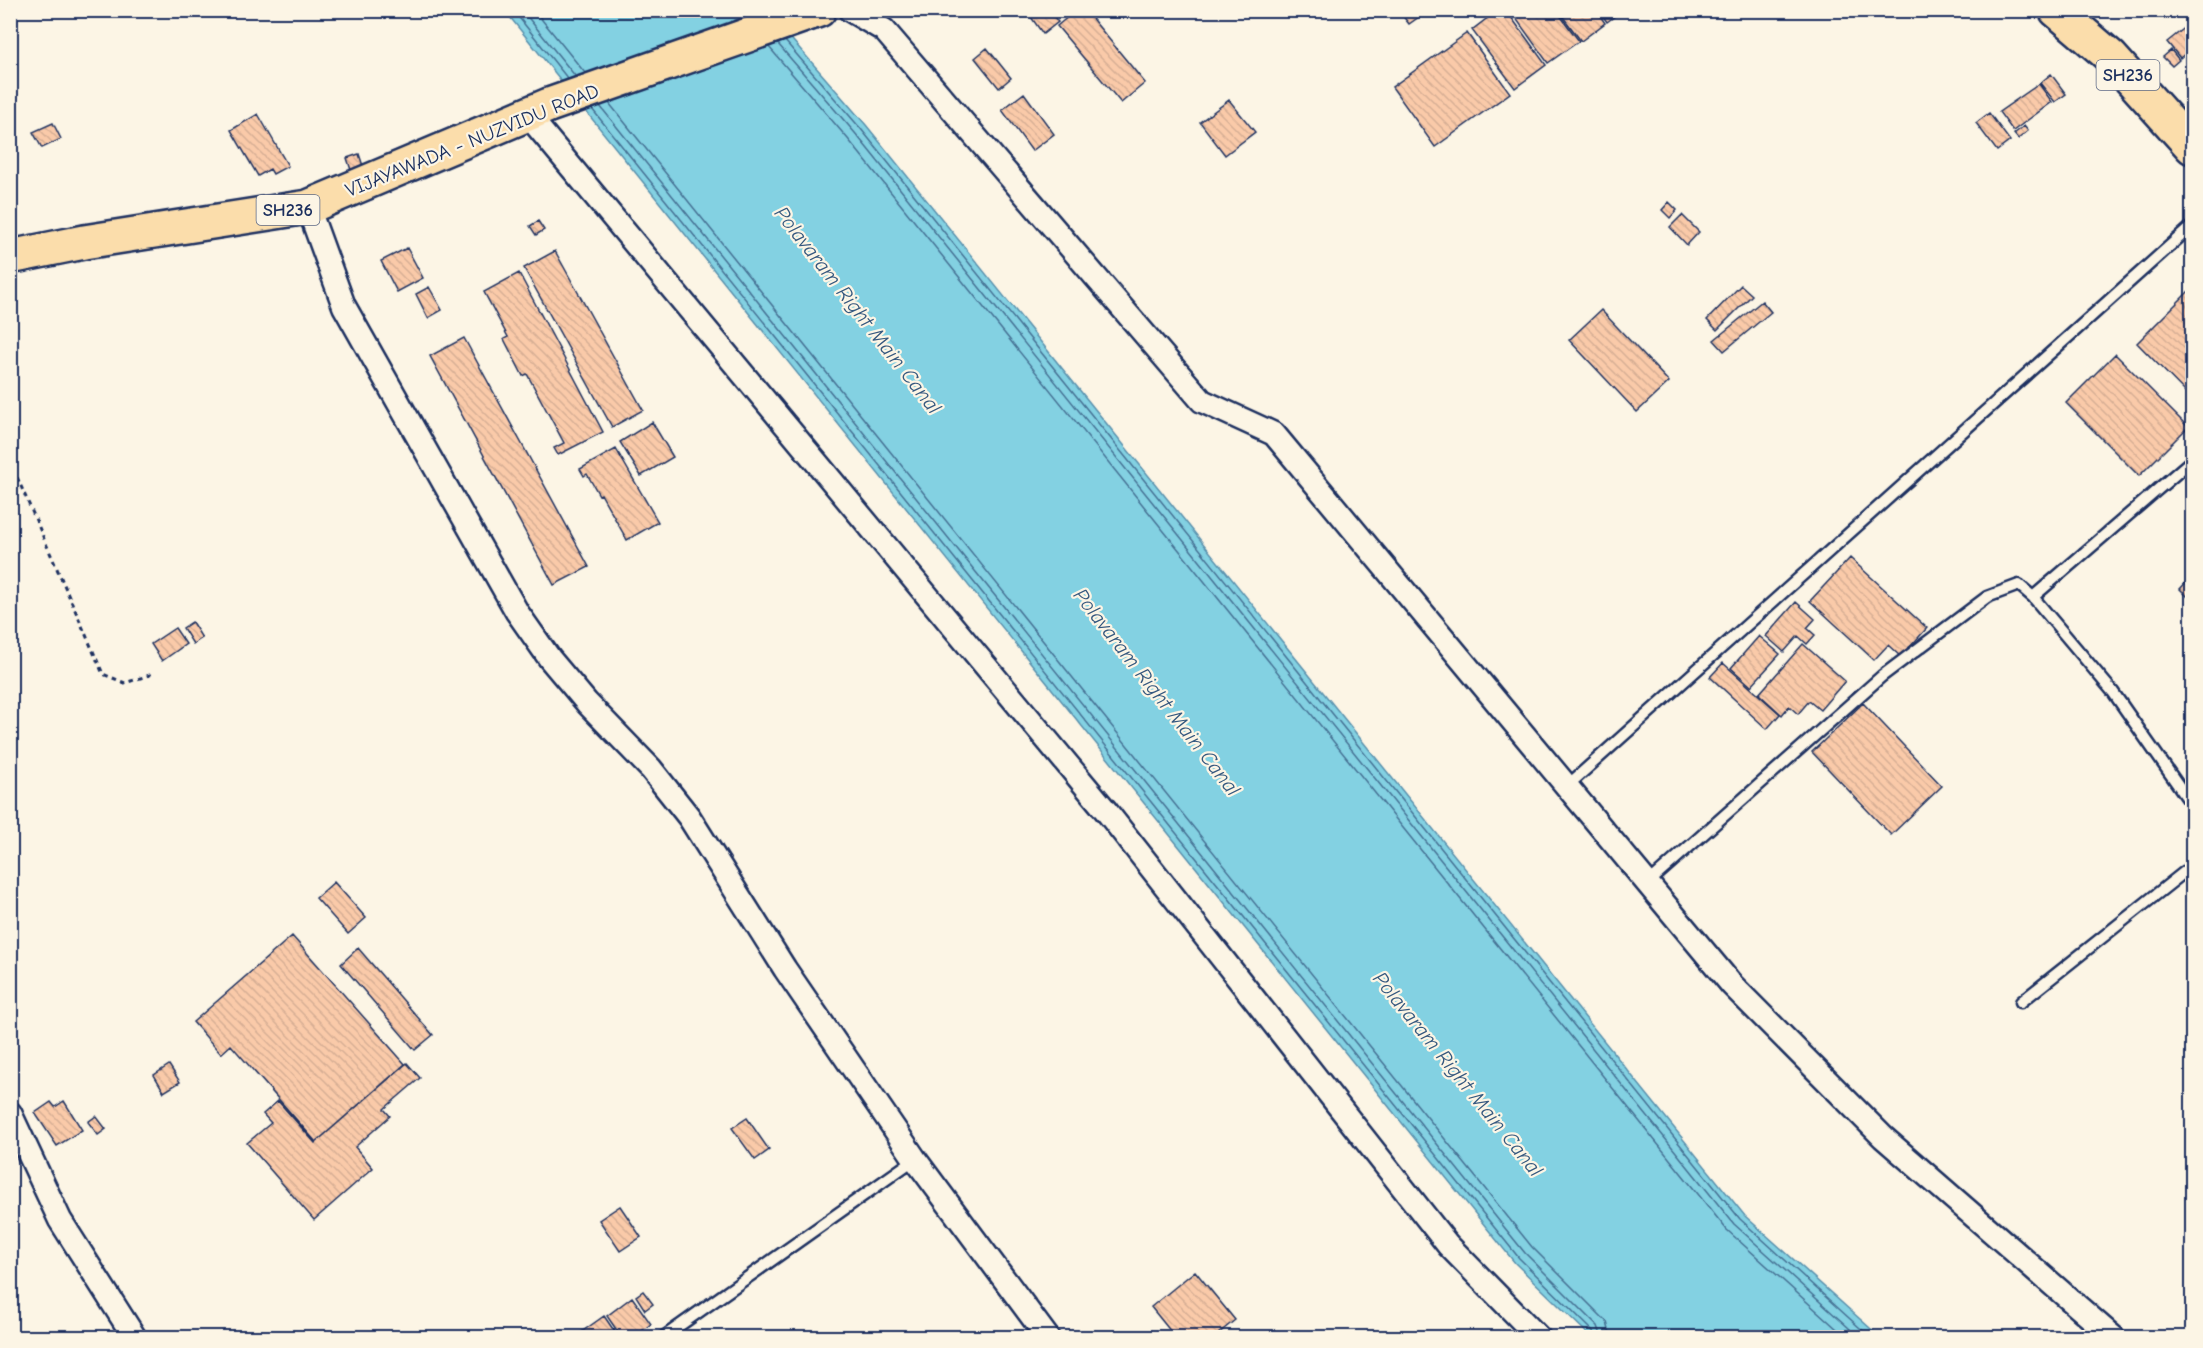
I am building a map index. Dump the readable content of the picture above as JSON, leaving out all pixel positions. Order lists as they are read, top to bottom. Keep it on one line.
{"streets":{"main road":["SH236","VIJAYAWADA - NUZVIDU ROAD"]},"water":["Polavaram Right Main Canal"]}
